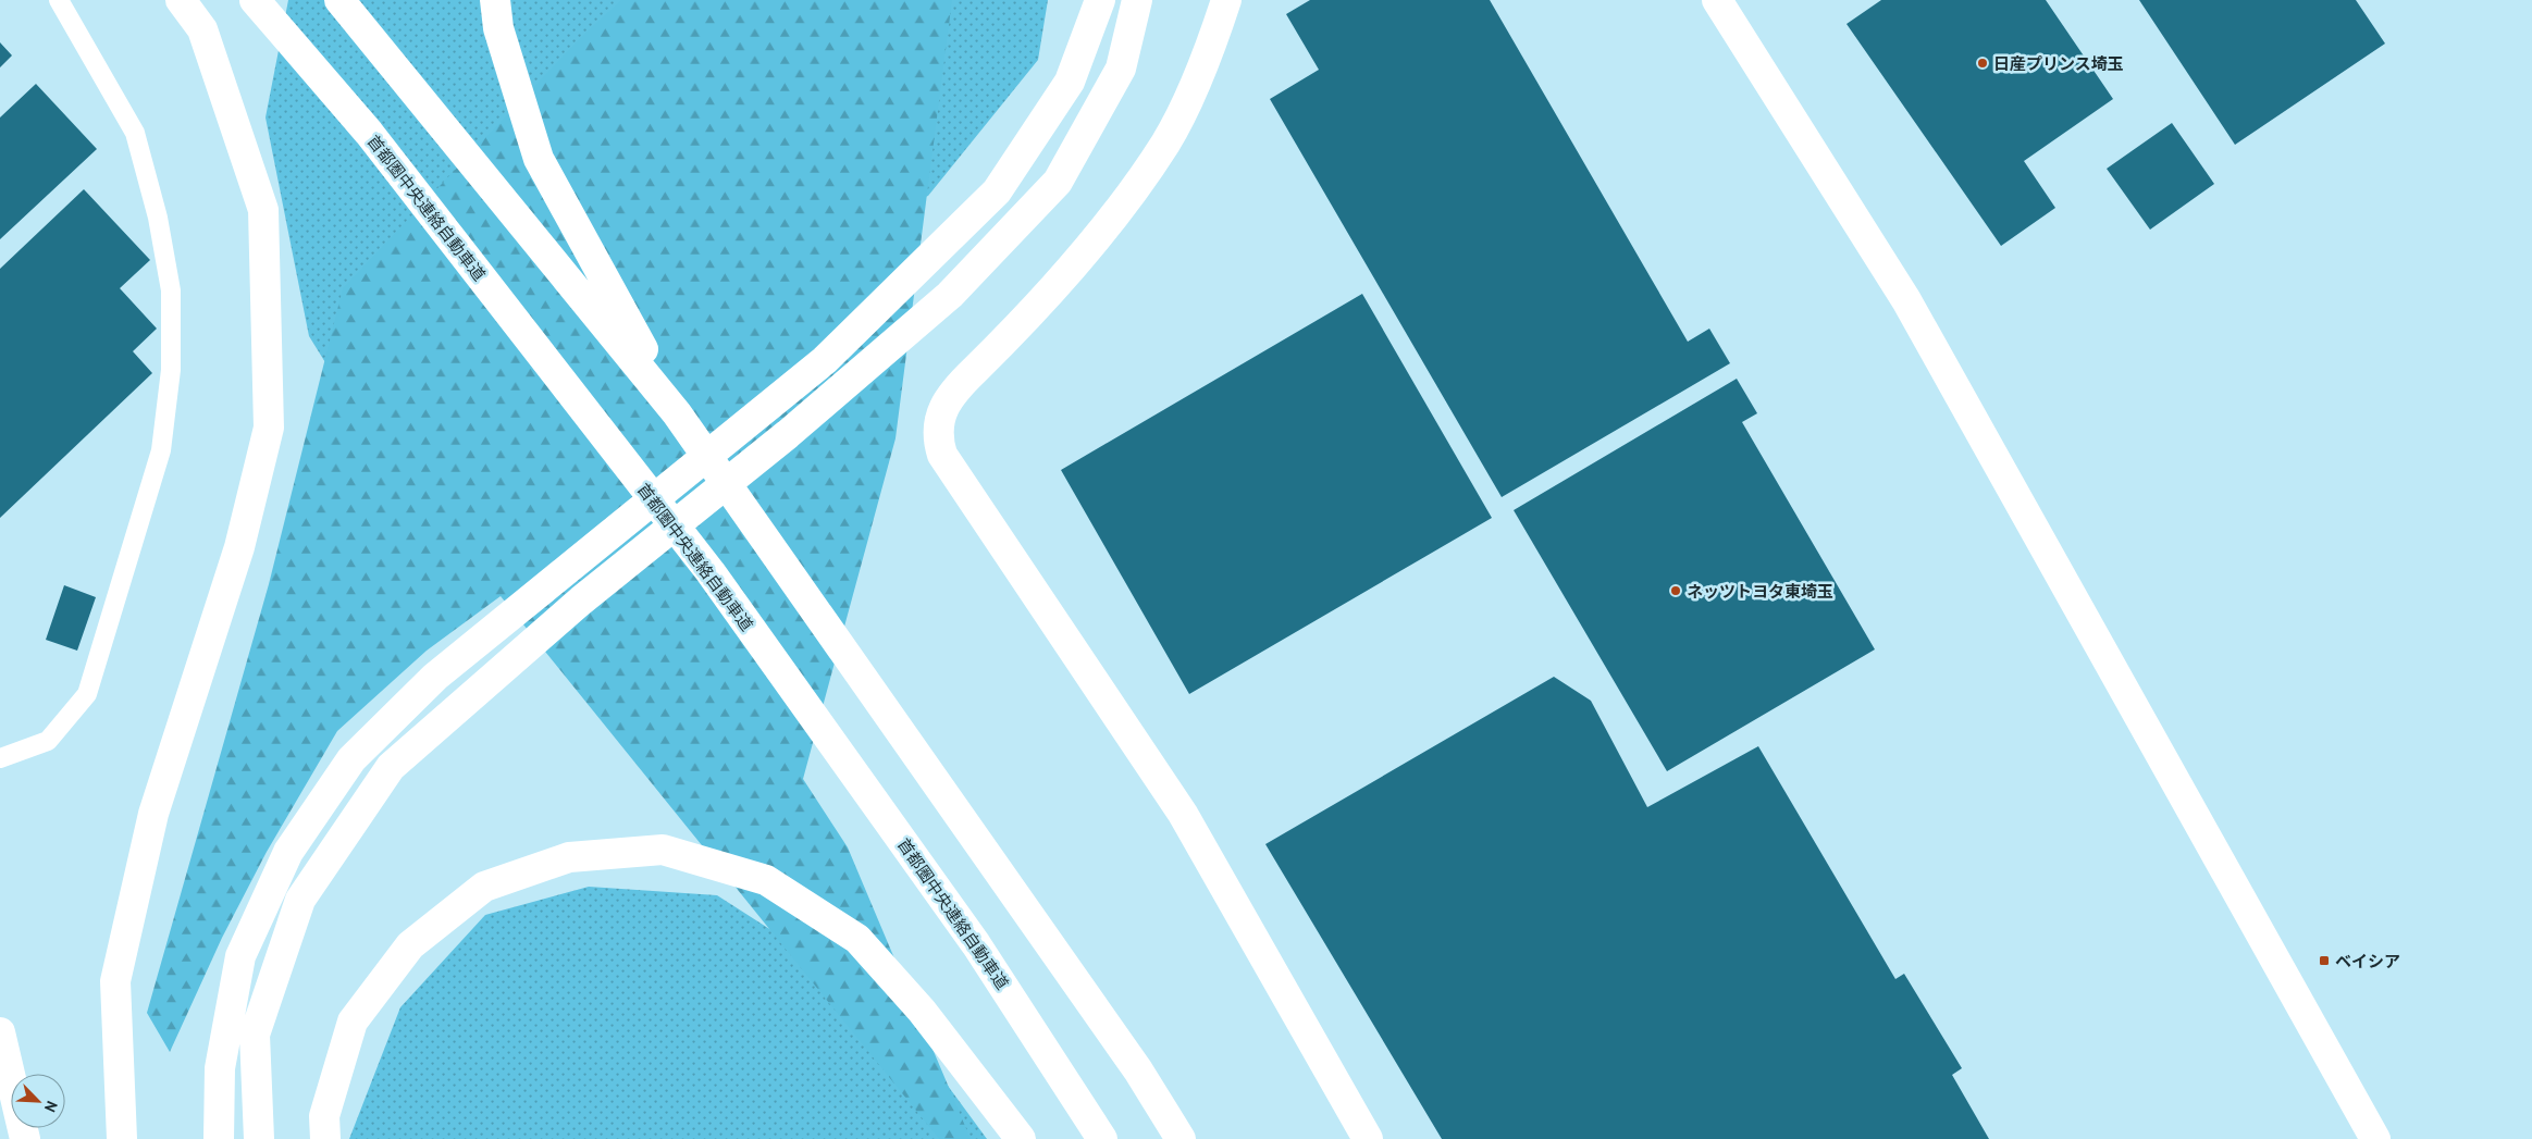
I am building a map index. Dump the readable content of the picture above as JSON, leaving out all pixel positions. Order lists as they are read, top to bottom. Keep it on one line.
{"streets":{"main road":["首都圏中央連絡自動車道"]},"places":{"other":["日産プリンス埼玉","ネッツトヨタ東埼玉"],"transit":["ベイシア"]},"north":"bottom right"}
